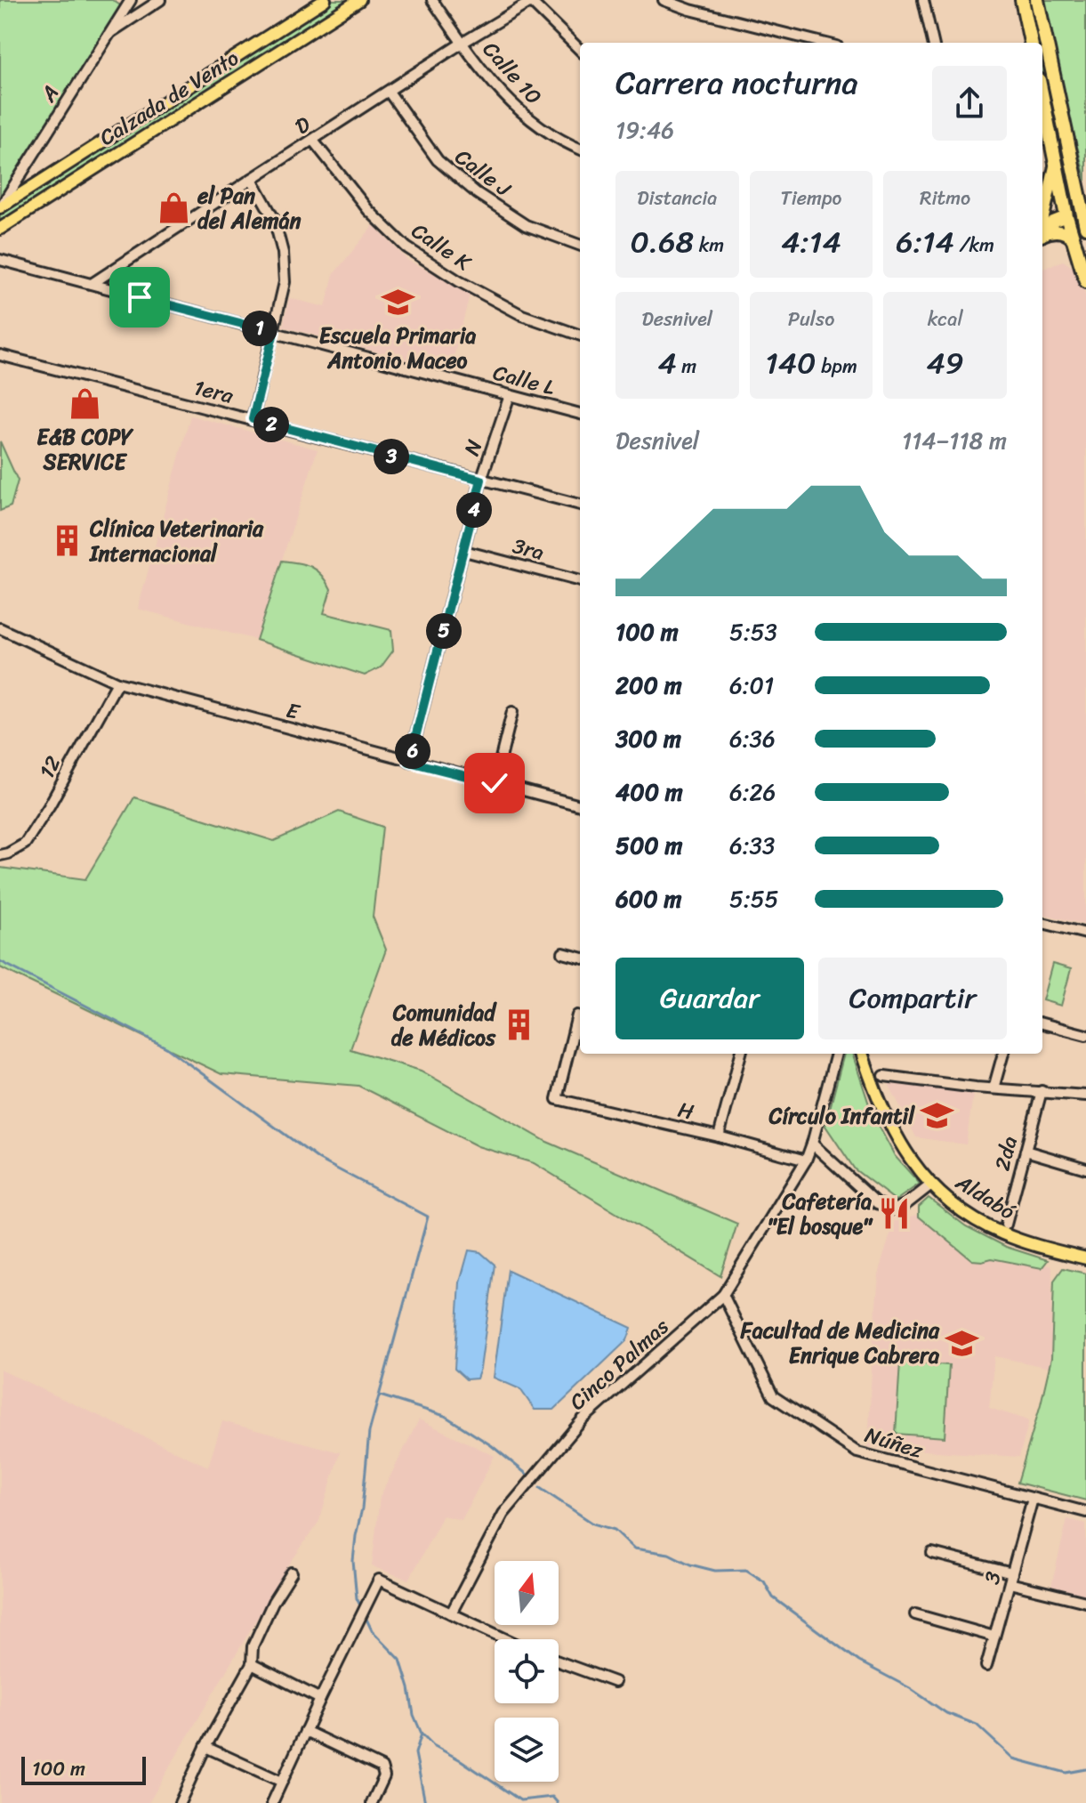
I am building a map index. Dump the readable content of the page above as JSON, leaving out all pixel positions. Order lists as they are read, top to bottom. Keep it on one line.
{"streets":{"main road":["Calzada de Vento","Aldabó"],"street":["Calle 10","A","D","Calle J","Calle K","Calle L","1era","N","3ra","E","12","H","2da","Cinco Palmas","Núñez","3"]},"crossings":[["Calle 10","D"],["A","Calzada de Vento"],["D","Calle J"],["D","Calle K"],["D","Calle L"],["Calle L","N"],["1era","N"],["N","3ra"],["N","E"],["E","12"],["H","Cinco Palmas"],["Cinco Palmas","Núñez"],["Núñez","3"]],"places":{"shop":["el Pan del Alemán","E&B COPY SERVICE"],"school or university":["Escuela Primaria Antonio Maceo","Círculo Infantil","Facultad de Medicina Enrique Cabrera"],"building":["Clínica Veterinaria Internacional","Comunidad de Médicos"],"restaurant":["Cafetería \"El bosque\""]},"scale_bar":"100 m","north":"top","page":{"heading":["Carrera nocturna","19:46"],"stats":[["Distancia","0.68 km"],["Tiempo","4:14"],["Ritmo","6:14 /km"],["Desnivel","4 m"],["Pulso","140 bpm"],["kcal","49"]],"pins":["1","2","3","4","5","6"],"chart":["Desnivel","114–118 m"],"list":[{"name":"100 m","note":"5:53"},{"name":"200 m","note":"6:01"},{"name":"300 m","note":"6:36"},{"name":"400 m","note":"6:26"},{"name":"500 m","note":"6:33"},{"name":"600 m","note":"5:55"}],"buttons":["Guardar","Compartir"],"scale":"100 m"}}
